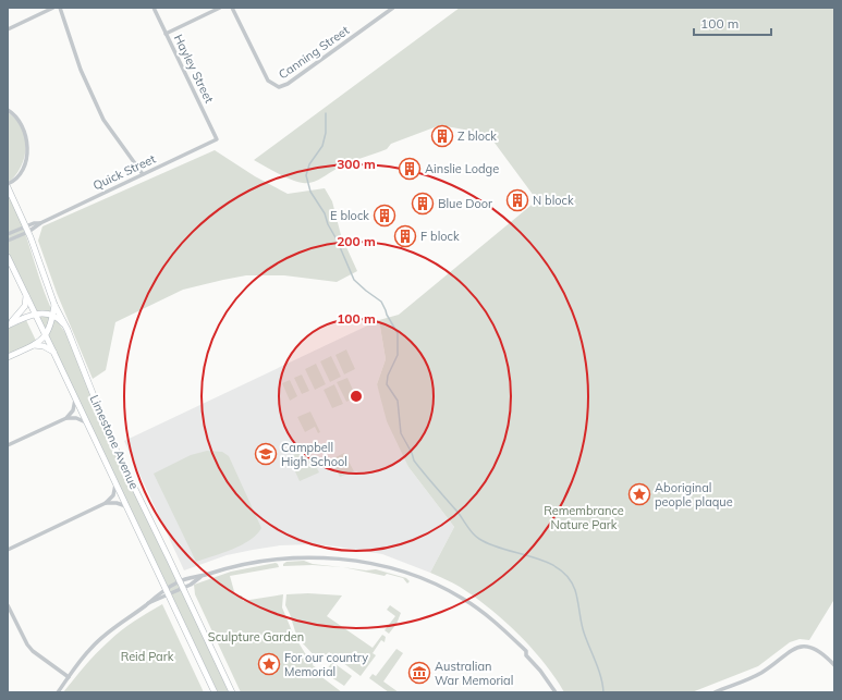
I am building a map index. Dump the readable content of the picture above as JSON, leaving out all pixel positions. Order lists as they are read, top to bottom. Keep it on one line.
{"streets":{"main road":["Limestone Avenue"],"street":["Canning Street","Hayley Street","Quick Street"]},"crossings":[["Hayley Street","Quick Street"],["Quick Street","Limestone Avenue"]],"parks":["Remembrance Nature Park","Sculpture Garden","Reid Park"],"places":{"building":["Z block","Ainslie Lodge","N block","Blue Door","E block","F block"],"school or university":["Campbell High School"],"place":["Aboriginal people plaque","For our country Memorial"],"museum":["Australian War Memorial"]},"scale_bar":"100 m","rings":["300 m","200 m","100 m"]}
